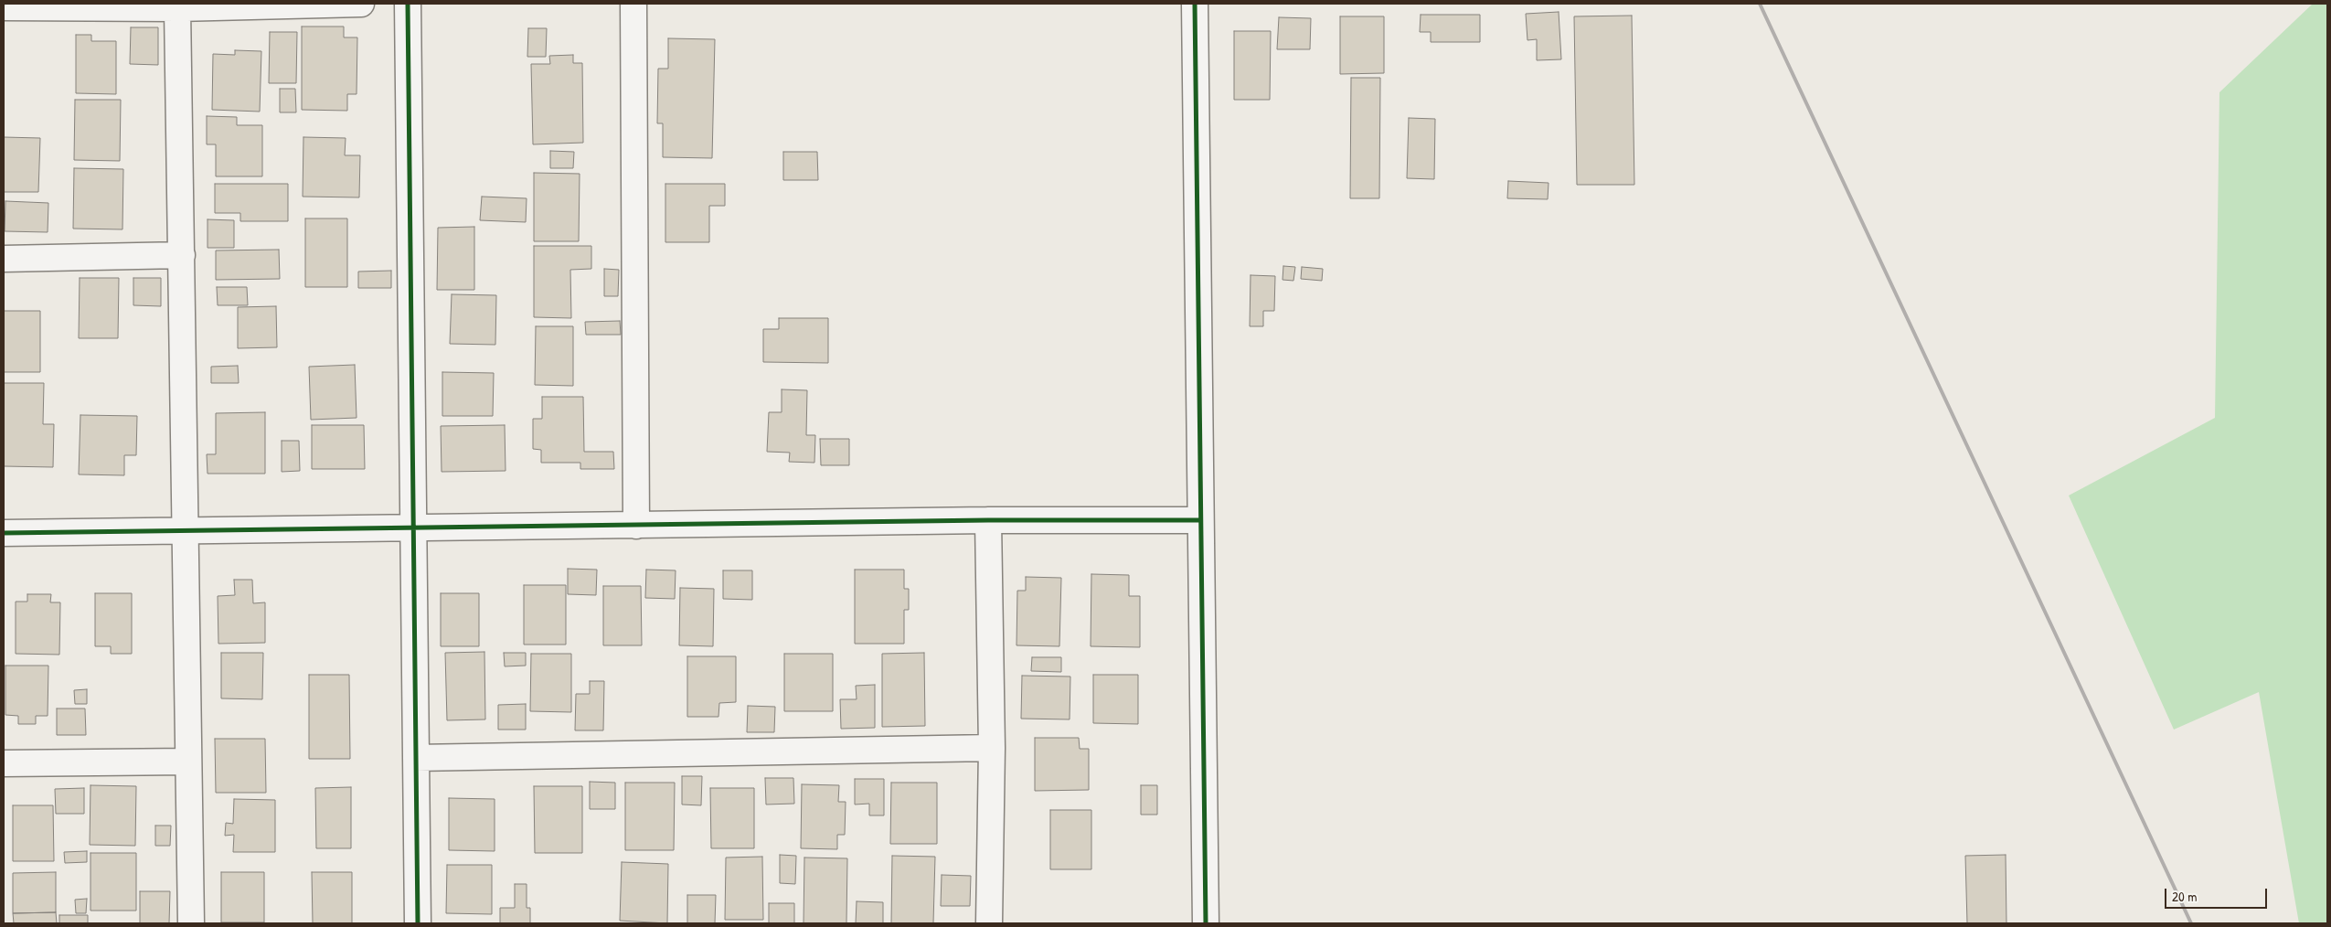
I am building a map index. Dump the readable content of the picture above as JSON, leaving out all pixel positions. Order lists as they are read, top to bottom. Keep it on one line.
{"scale_bar":"20 m"}
